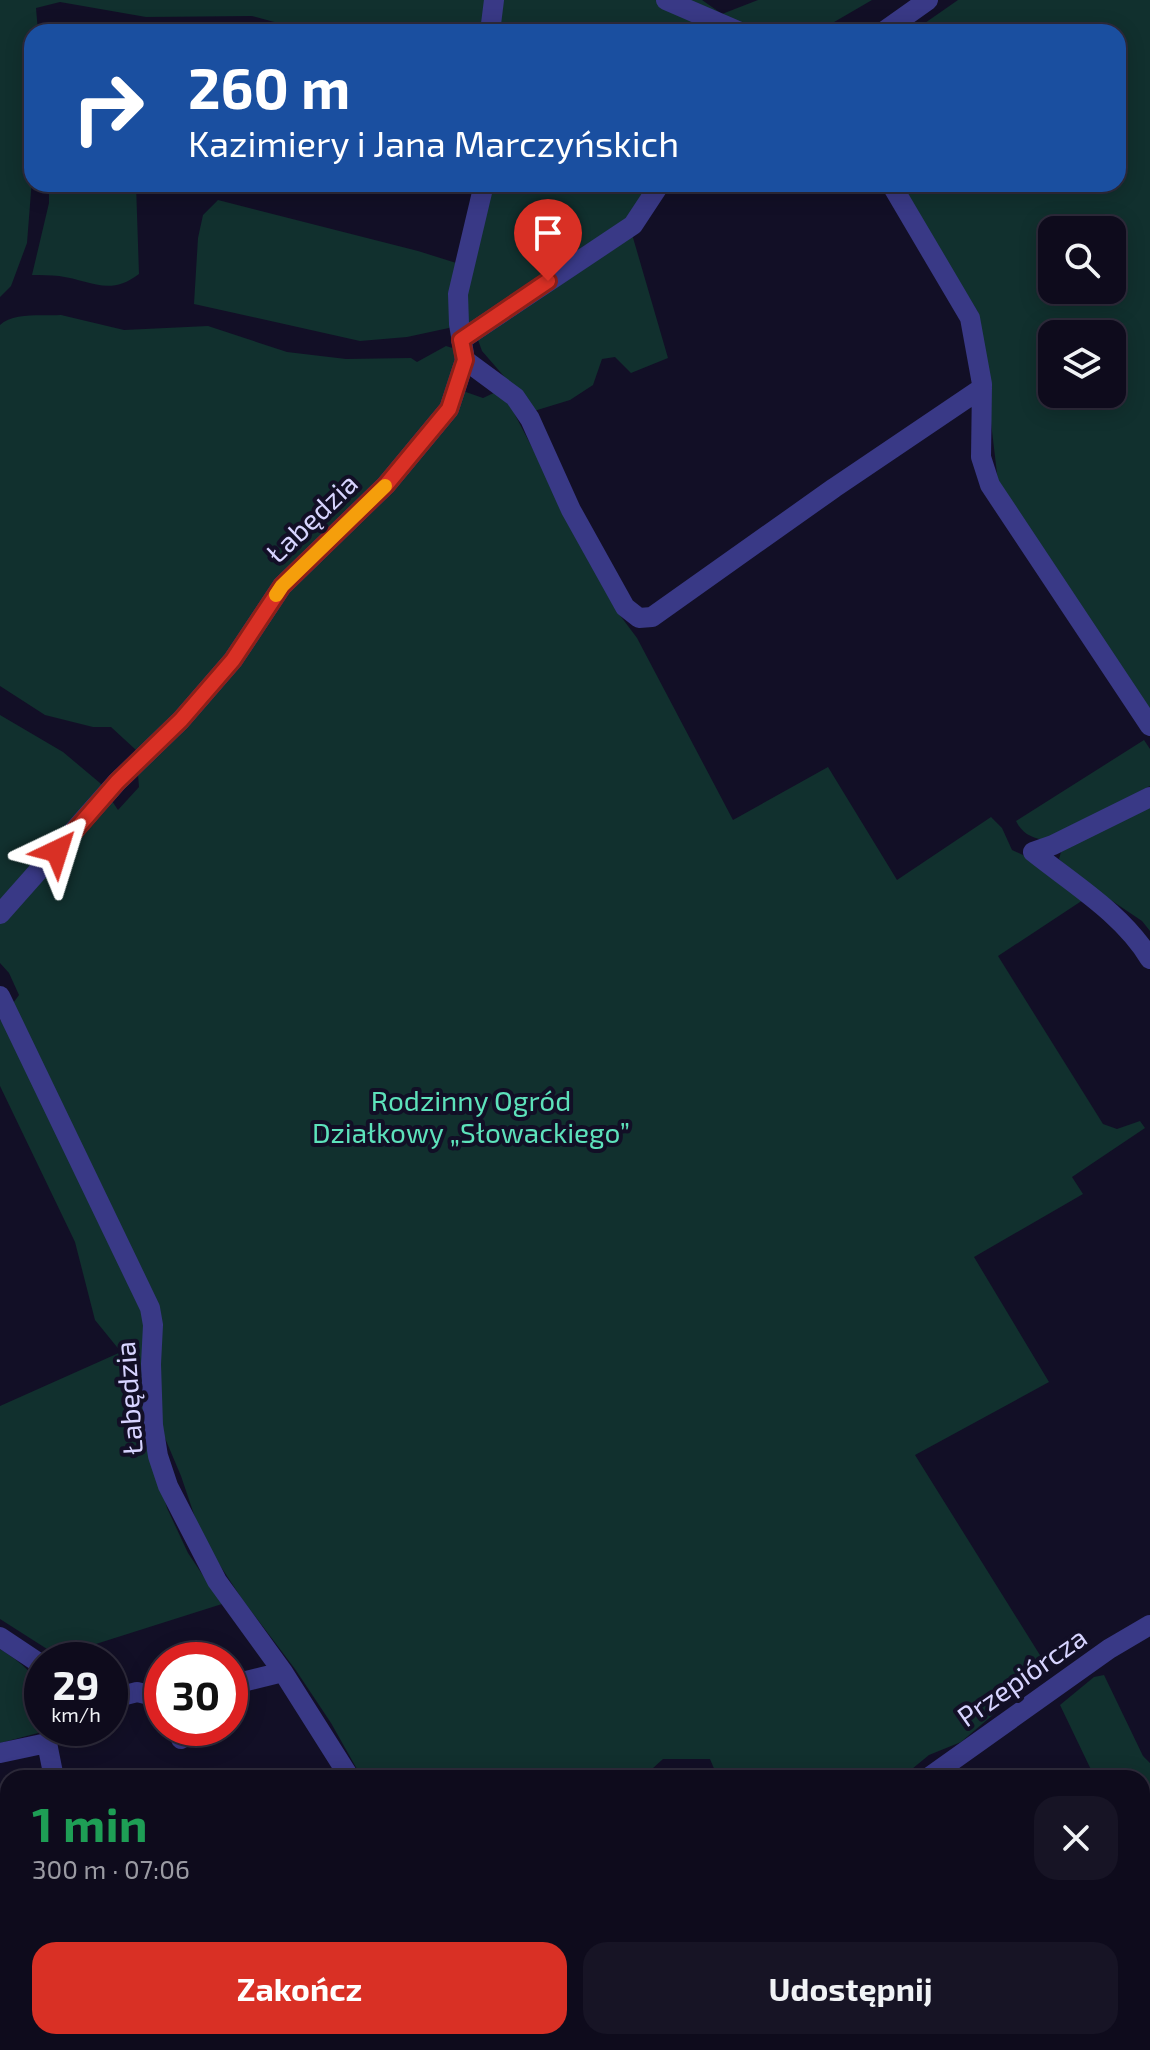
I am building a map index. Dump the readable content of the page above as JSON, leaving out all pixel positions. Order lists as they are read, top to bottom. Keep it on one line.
{"streets":{"street":["Łabędzia","Przepiórcza"]},"parks":["Rodzinny Ogród Działkowy „Słowackiego”"],"page":{"turn":["260 m","Kazimiery i Jana Marczyńskich"],"speed":"29 km/h","limit":"30","heading":["1 min","300 m · 07:06"],"buttons":["Zakończ","Udostępnij"]}}
